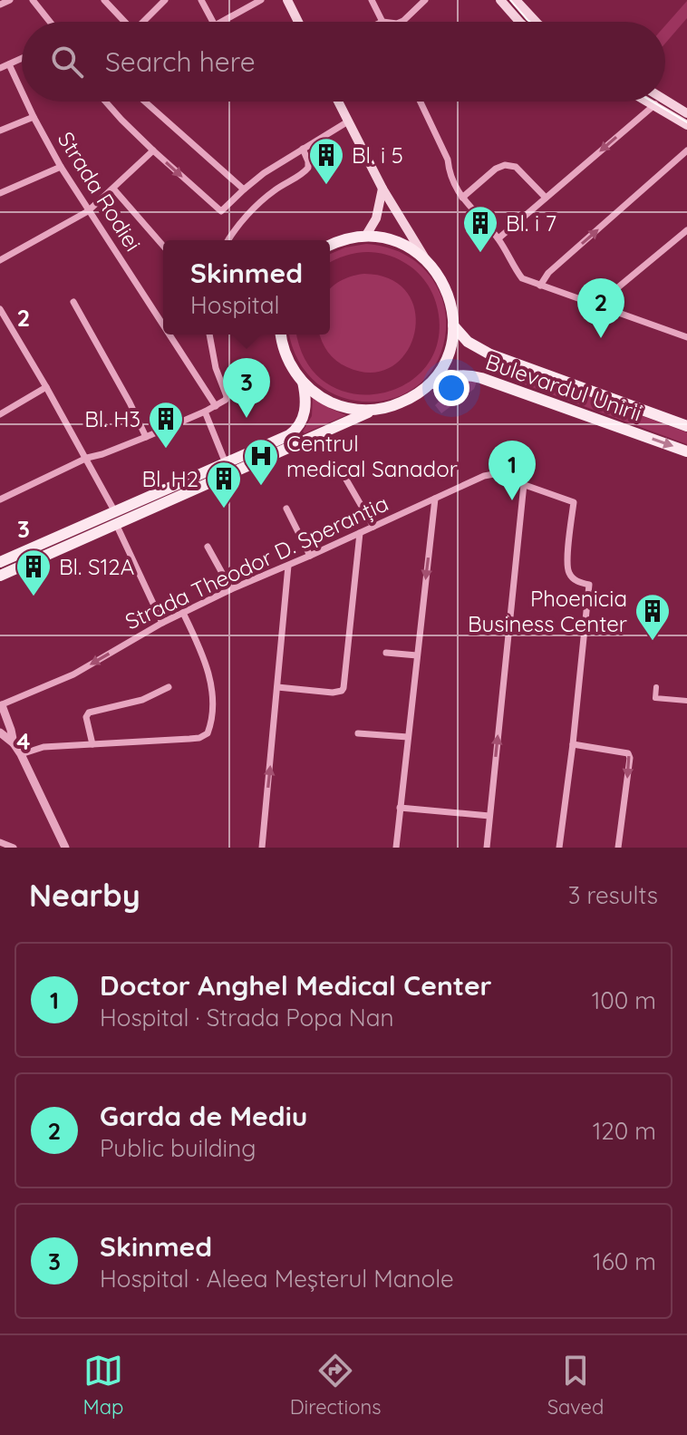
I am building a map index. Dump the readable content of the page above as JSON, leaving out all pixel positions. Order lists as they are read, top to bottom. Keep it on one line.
{"streets":{"main road":["Bulevardul Unirii"],"street":["Strada Rodiei","Strada Theodor D. Speranția"]},"places":{"building":["Bl. i 5","Bl. i 7","Bl. H3","Bl. H2","Bl. S12A","Phoenicia Business Center"],"hospital":["Centrul medical Sanador"]},"page":{"search":"Search here","popup":["Skinmed","Hospital"],"pins":["2","3","1"],"heading":["Nearby","3 results"],"list":[{"mark":"1","name":"Doctor Anghel Medical Center","note":"Hospital · Strada Popa Nan","value":"100 m"},{"mark":"2","name":"Garda de Mediu","note":"Public building","value":"120 m"},{"mark":"3","name":"Skinmed","note":"Hospital · Aleea Meșterul Manole","value":"160 m"}],"nav":["Map","Directions","Saved"]},"grid":{"rows":["2","3","4"]}}
